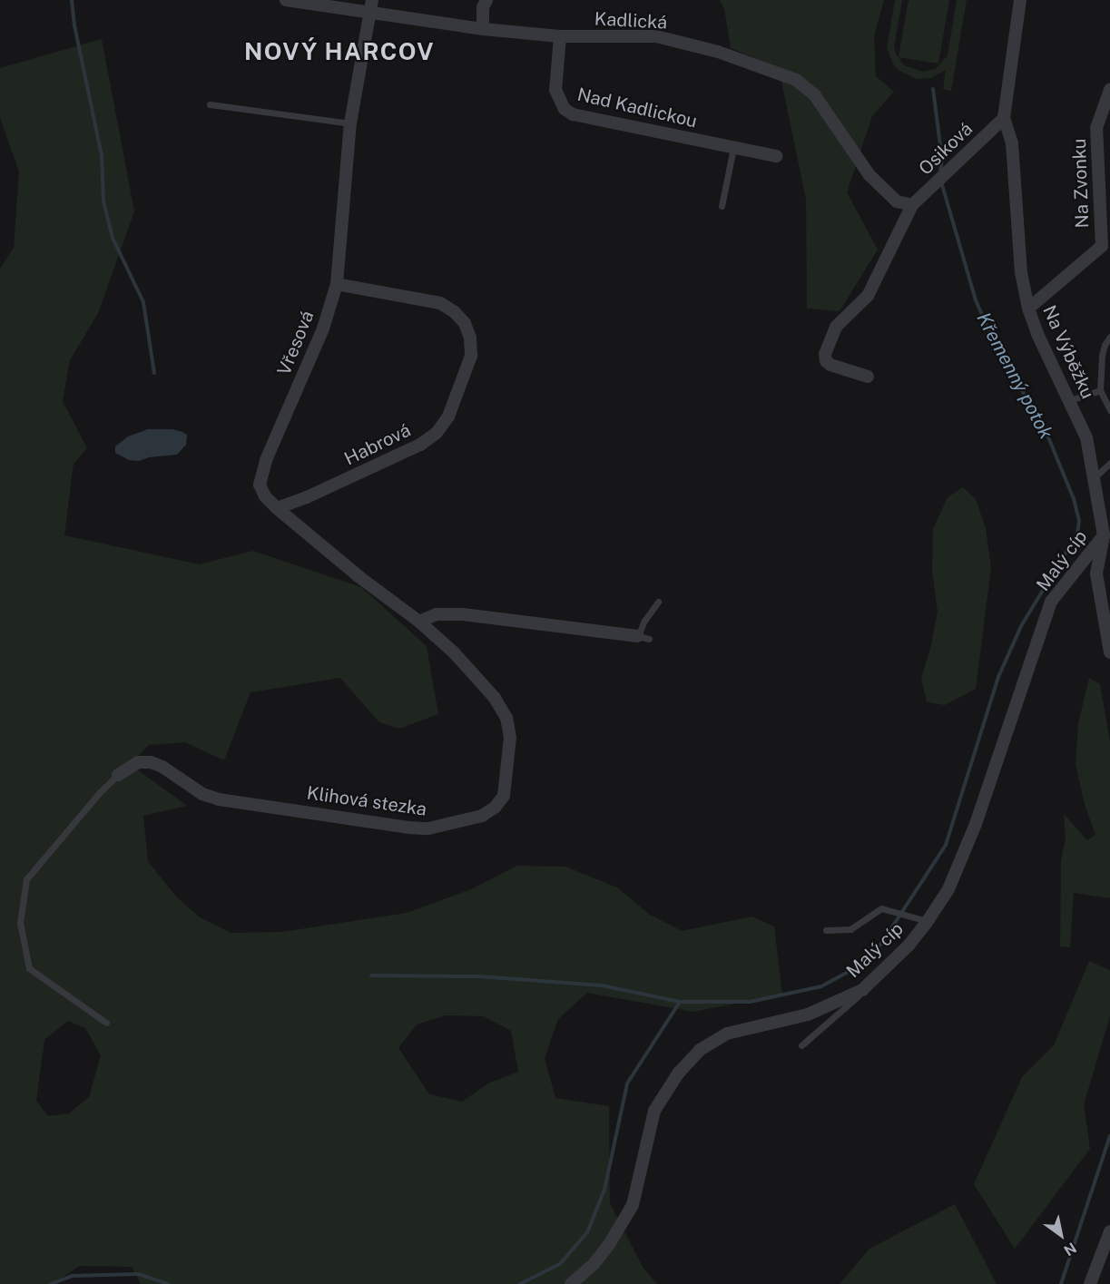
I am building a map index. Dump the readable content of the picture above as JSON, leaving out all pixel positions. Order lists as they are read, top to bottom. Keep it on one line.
{"streets":{"street":["Kadlická","Nad Kadlickou","Osiková","Na Zvonku","Vřesová","Na Výběžku","Habrová","Malý cíp","Klihová stezka"]},"crossings":[["Kadlická","Nad Kadlickou"],["Kadlická","Osiková"],["Kadlická","Vřesová"],["Osiková","Na Výběžku"],["Na Zvonku","Na Výběžku"],["Vřesová","Habrová"],["Vřesová","Klihová stezka"],["Na Výběžku","Malý cíp"]],"districts":["NOVÝ HARCOV"],"water":["Křemenný potok"],"north":"bottom right"}
